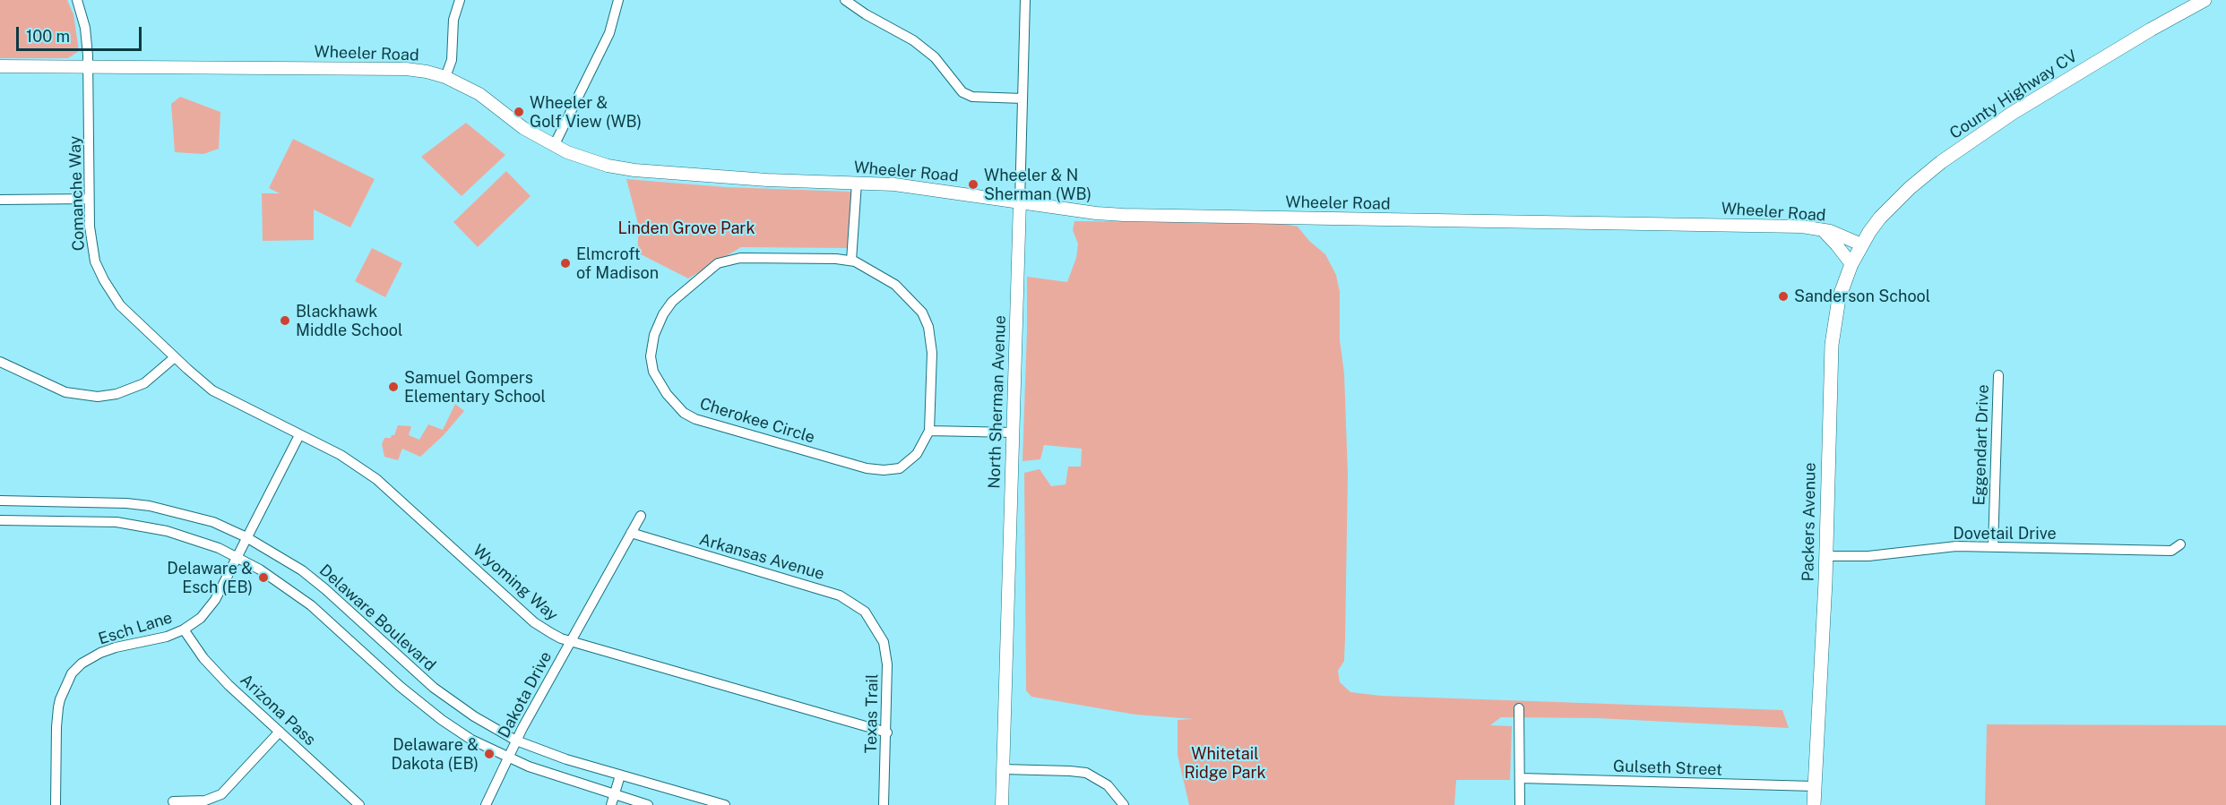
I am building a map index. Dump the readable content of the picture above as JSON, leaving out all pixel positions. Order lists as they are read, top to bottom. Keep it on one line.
{"streets":{"main road":["County Highway CV","Packers Avenue"],"street":["Wheeler Road","Comanche Way","North Sherman Avenue","Cherokee Circle","Eggendart Drive","Dovetail Drive","Arkansas Avenue","Wyoming Way","Delaware Boulevard","Esch Lane","Dakota Drive","Arizona Pass","Texas Trail","Gulseth Street"]},"crossings":[["Wheeler Road","County Highway CV"],["Wheeler Road","Comanche Way"],["Wheeler Road","North Sherman Avenue"],["Wheeler Road","Packers Avenue"],["County Highway CV","Packers Avenue"],["Comanche Way","Wyoming Way"],["Eggendart Drive","Dovetail Drive"],["Packers Avenue","Dovetail Drive"],["Packers Avenue","Gulseth Street"],["Arkansas Avenue","Dakota Drive"],["Arkansas Avenue","Texas Trail"],["Wyoming Way","Esch Lane"],["Wyoming Way","Dakota Drive"],["Wyoming Way","Texas Trail"],["Delaware Boulevard","Esch Lane"],["Delaware Boulevard","Dakota Drive"],["Esch Lane","Arizona Pass"]],"parks":["Linden Grove Park","Whitetail Ridge Park"],"places":["Wheeler & Golf View (WB)","Wheeler & N Sherman (WB)","Elmcroft of Madison","Sanderson School","Blackhawk Middle School","Samuel Gompers Elementary School","Delaware & Esch (EB)","Delaware & Dakota (EB)"],"scale_bar":"100 m"}
